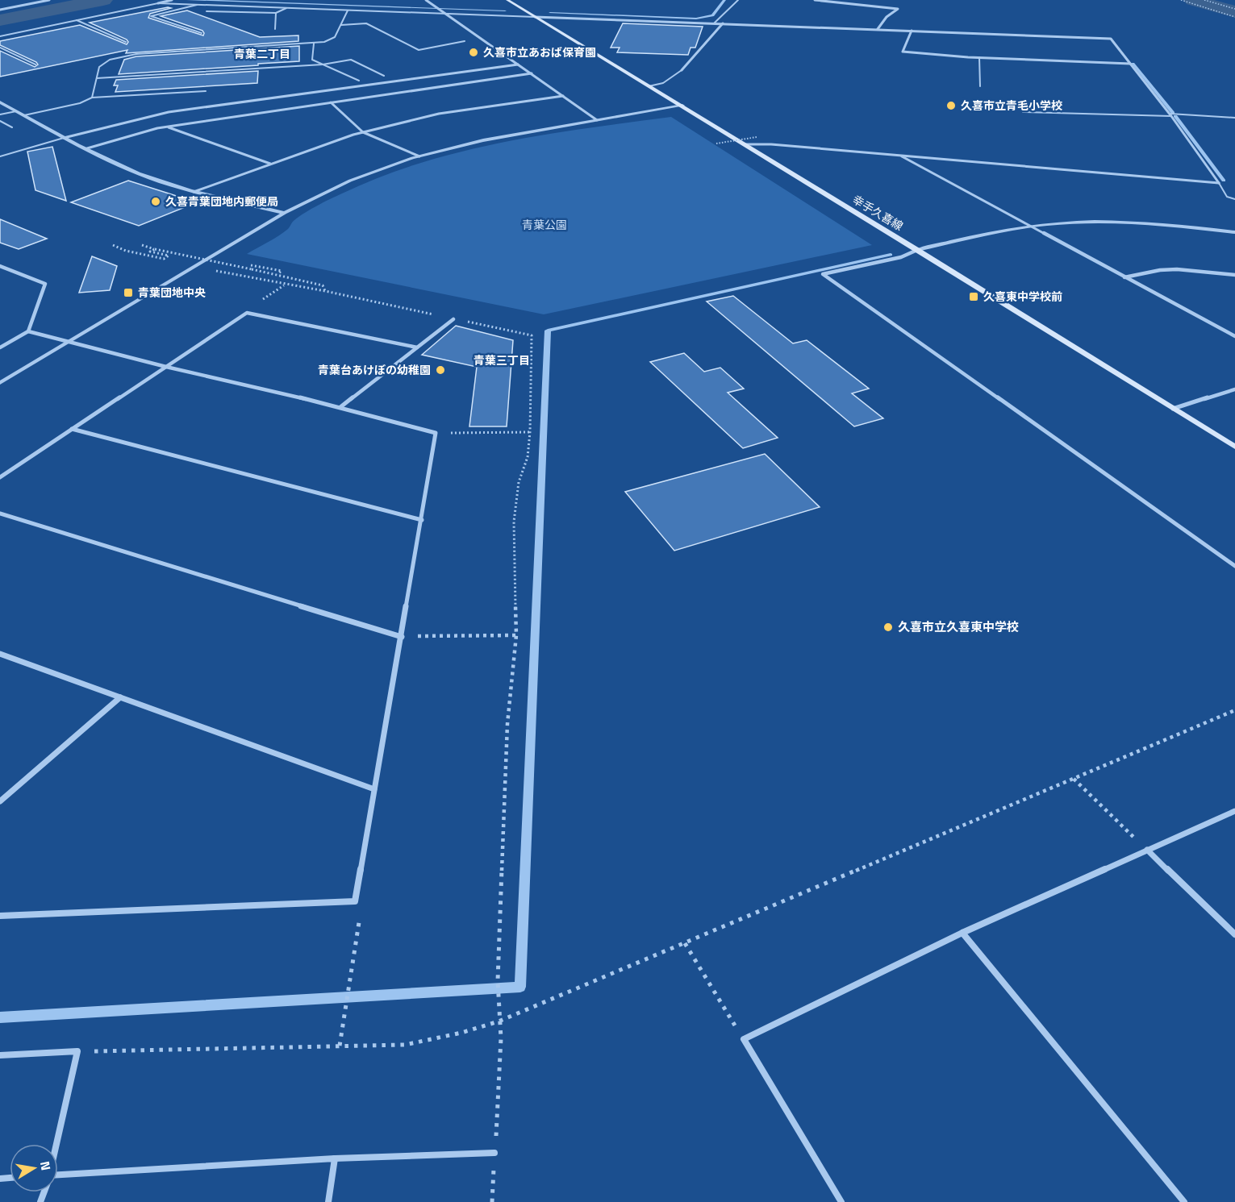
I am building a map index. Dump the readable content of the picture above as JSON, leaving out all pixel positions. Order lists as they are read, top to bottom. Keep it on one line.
{"streets":{"main road":["幸手久喜線"]},"districts":["青葉二丁目","青葉三丁目"],"parks":["青葉公園"],"places":{"other":["久喜市立あおば保育園","久喜市立青毛小学校","久喜青葉団地内郵便局","青葉台あけぼの幼稚園","久喜市立久喜東中学校"],"transit":["青葉団地中央","久喜東中学校前"]},"north":"right"}
